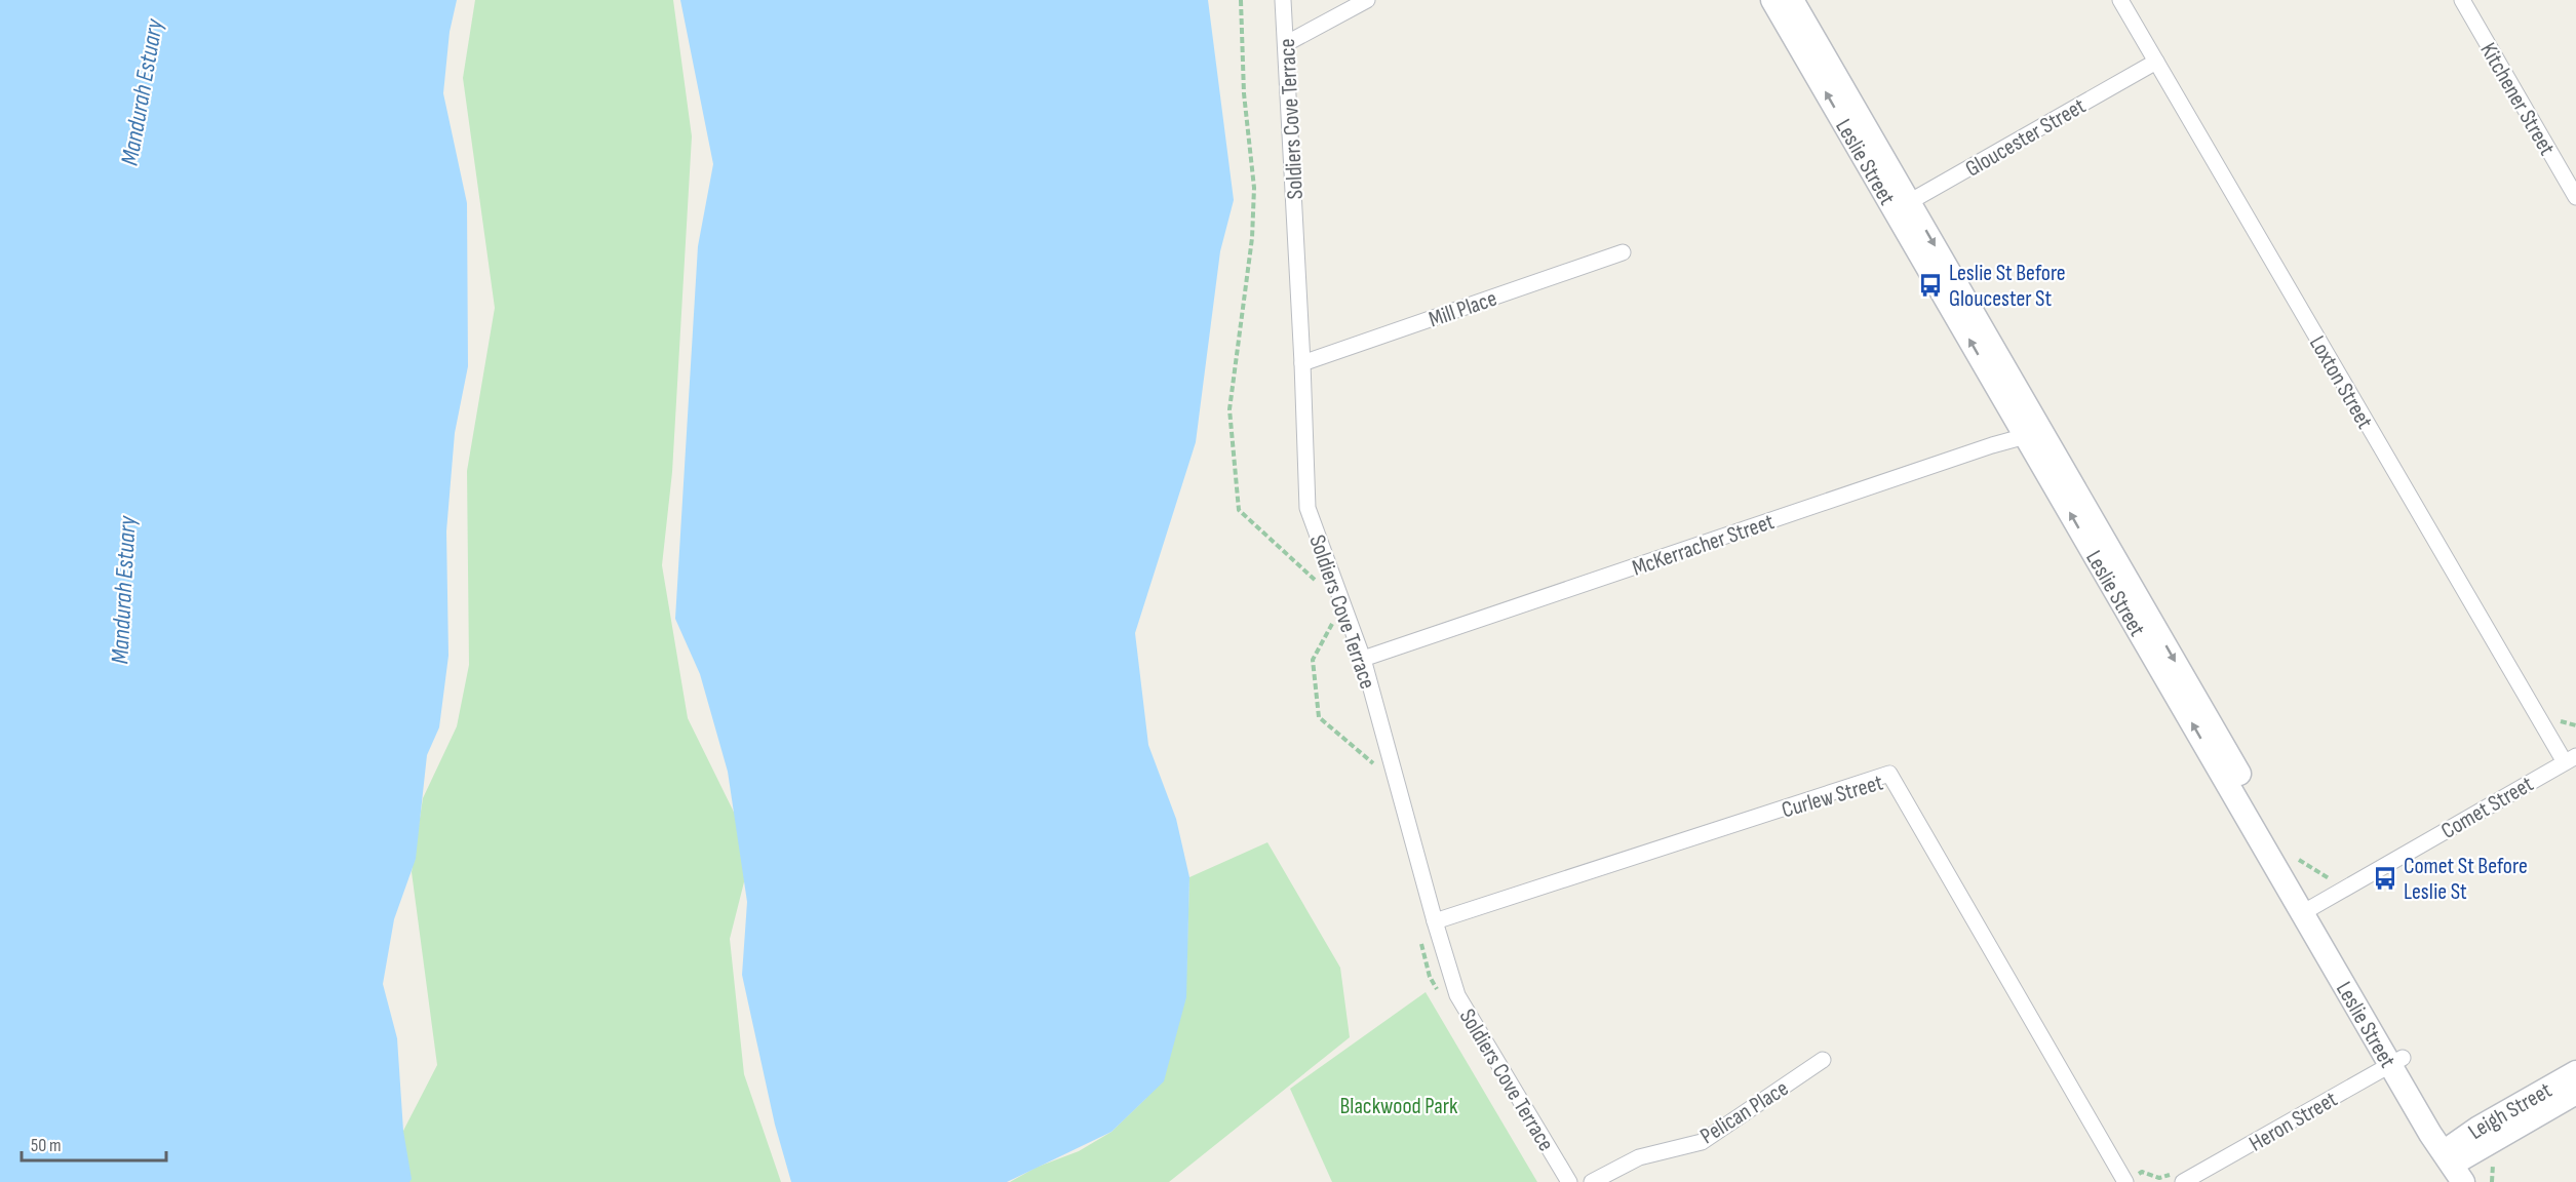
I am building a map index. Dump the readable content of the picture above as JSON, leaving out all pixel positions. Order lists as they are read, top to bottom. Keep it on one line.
{"streets":{"street":["Kitchener Street","Soldiers Cove Terrace","Gloucester Street","Leslie Street","Mill Place","Loxton Street","McKerracher Street","Curlew Street","Comet Street","Pelican Place","Leigh Street","Heron Street"]},"crossings":[["Soldiers Cove Terrace","Mill Place"],["Soldiers Cove Terrace","McKerracher Street"],["Soldiers Cove Terrace","Curlew Street"],["Gloucester Street","Leslie Street"],["Gloucester Street","Loxton Street"],["Leslie Street","McKerracher Street"],["Leslie Street","Comet Street"],["Leslie Street","Leigh Street"],["Leslie Street","Heron Street"],["Loxton Street","Comet Street"]],"water":["Mandurah Estuary"],"parks":["Blackwood Park"],"places":{"bus stop":["Leslie St Before Gloucester St","Comet St Before Leslie St"]},"scale_bar":"50 m"}
